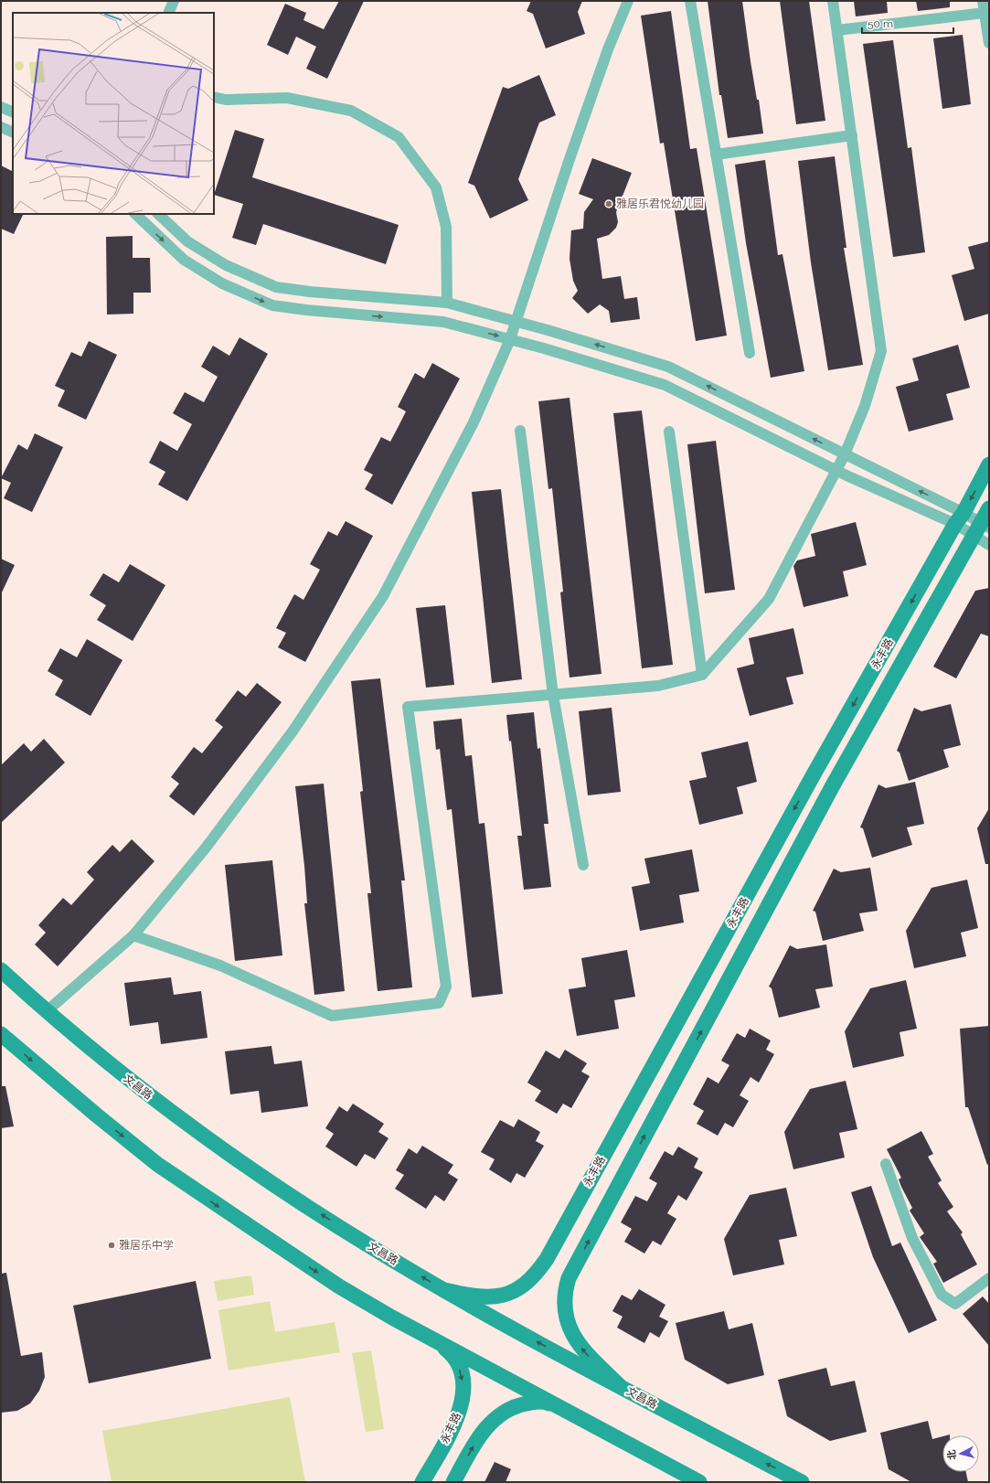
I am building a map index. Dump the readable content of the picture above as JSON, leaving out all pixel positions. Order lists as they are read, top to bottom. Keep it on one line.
{"streets":{"street":["永丰路","文昌路"]},"crossings":[["永丰路","文昌路"]],"places":["雅居乐君悦幼儿园","雅居乐中学"],"scale_bar":"50 m","north":"left"}
